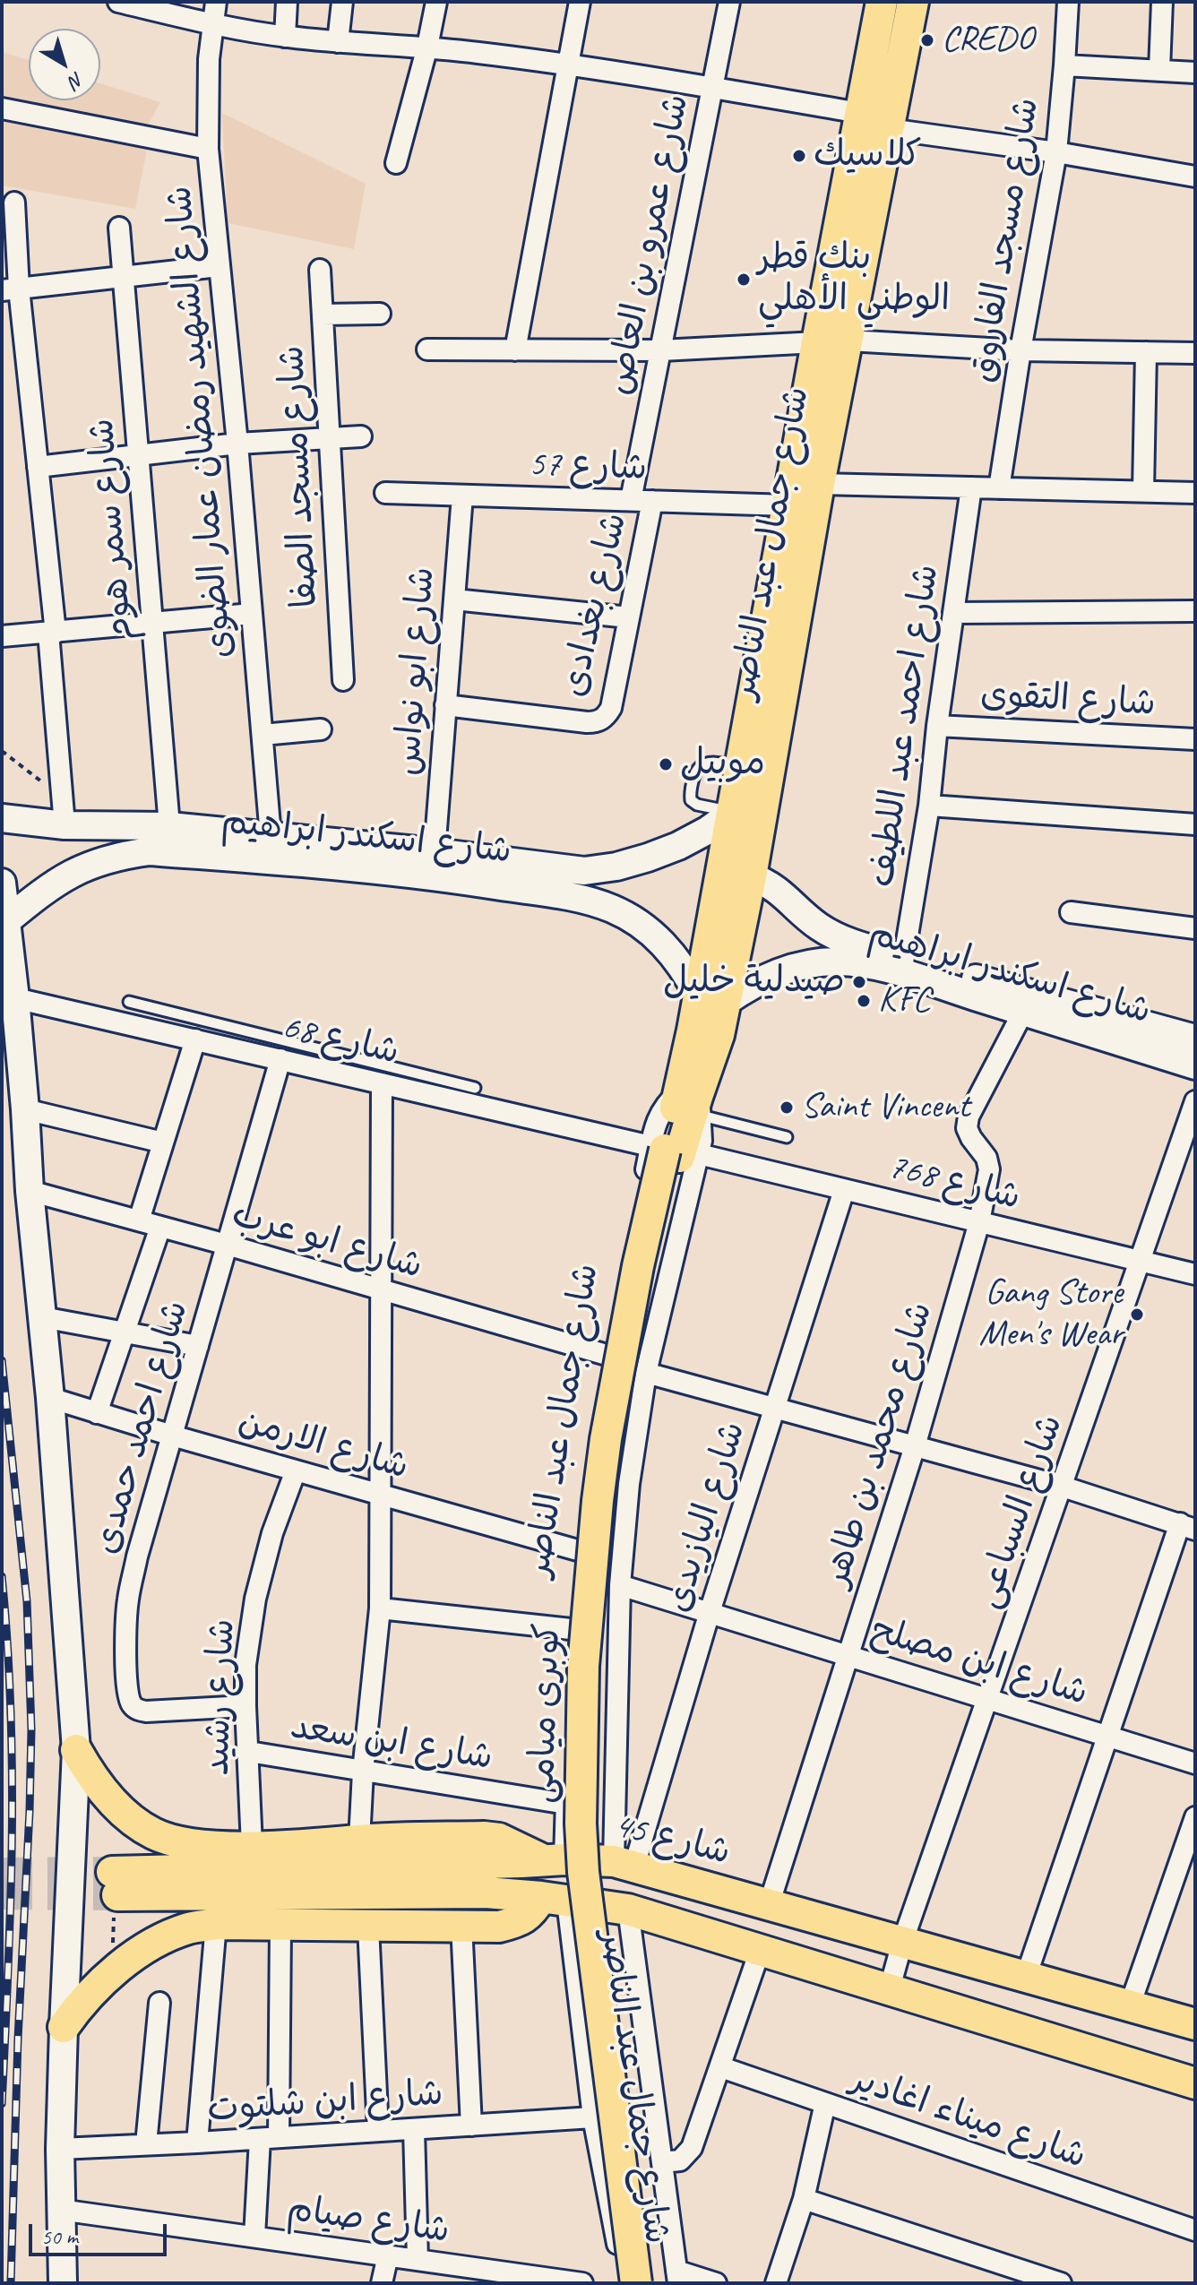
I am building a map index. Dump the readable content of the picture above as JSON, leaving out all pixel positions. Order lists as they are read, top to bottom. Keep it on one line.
{"streets":{"main road":["شارع جمال عبد الناصر","كوبرى ميامى","شارع 45"],"street":["شارع مسجد الفاروق","شارع عمرو بن العاص","شارع الشهيد رمضان عمار الضوى","شارع 57","شارع مسجد الصفا","شارع سمر هوم","شارع بغدادى","شارع ابو نواس","شارع التقوى","شارع احمد عبد اللطيف","شارع اسكندر ابراهيم","شارع 68","شارع 768","شارع ابو عرب","شارع احمد حمدى","شارع الارمن","شارع محمد بن طاهر","شارع السباعى","شارع اليازيدى","شارع ابن مصلح","شارع رشيد","شارع ابن سعد","شارع ابن شلتوت","شارع ميناء اغادير","شارع صيام"]},"crossings":[["شارع عمرو بن العاص","شارع 57"],["شارع الشهيد رمضان عمار الضوى","شارع اسكندر ابراهيم"],["شارع 57","شارع جمال عبد الناصر"],["شارع 57","شارع بغدادى"],["شارع 57","شارع ابو نواس"],["شارع سمر هوم","شارع اسكندر ابراهيم"],["شارع جمال عبد الناصر","شارع اسكندر ابراهيم"],["شارع جمال عبد الناصر","شارع 68"],["شارع جمال عبد الناصر","شارع 768"],["شارع جمال عبد الناصر","شارع ابو عرب"],["شارع جمال عبد الناصر","شارع الارمن"],["شارع جمال عبد الناصر","شارع اليازيدى"],["شارع جمال عبد الناصر","شارع ابن مصلح"],["شارع جمال عبد الناصر","كوبرى ميامى"],["شارع جمال عبد الناصر","شارع ابن سعد"],["شارع جمال عبد الناصر","شارع 45"],["شارع جمال عبد الناصر","شارع ابن شلتوت"],["شارع بغدادى","شارع ابو نواس"],["شارع ابو نواس","شارع اسكندر ابراهيم"],["شارع التقوى","شارع احمد عبد اللطيف"],["شارع احمد عبد اللطيف","شارع اسكندر ابراهيم"],["شارع اسكندر ابراهيم","شارع محمد بن طاهر"],["شارع 68","شارع 768"],["شارع 68","شارع احمد حمدى"],["شارع 68","كوبرى ميامى"],["شارع 768","شارع محمد بن طاهر"],["شارع 768","شارع السباعى"],["شارع 768","شارع اليازيدى"],["شارع 768","كوبرى ميامى"],["شارع ابو عرب","شارع احمد حمدى"],["شارع احمد حمدى","شارع الارمن"],["شارع احمد حمدى","شارع رشيد"],["شارع الارمن","شارع رشيد"],["شارع محمد بن طاهر","شارع ابن مصلح"],["شارع محمد بن طاهر","شارع 45"],["شارع السباعى","شارع ابن مصلح"],["شارع السباعى","شارع 45"],["شارع اليازيدى","شارع ابن مصلح"],["شارع اليازيدى","شارع 45"],["شارع رشيد","شارع ابن سعد"]],"places":["CREDO","كلاسيك","بنك قطر الوطني الأهلي","موبيل","صيدلية خليل","KFC","Saint Vincent","Gang Store Men's Wear"],"scale_bar":"50 m","north":"bottom right"}
